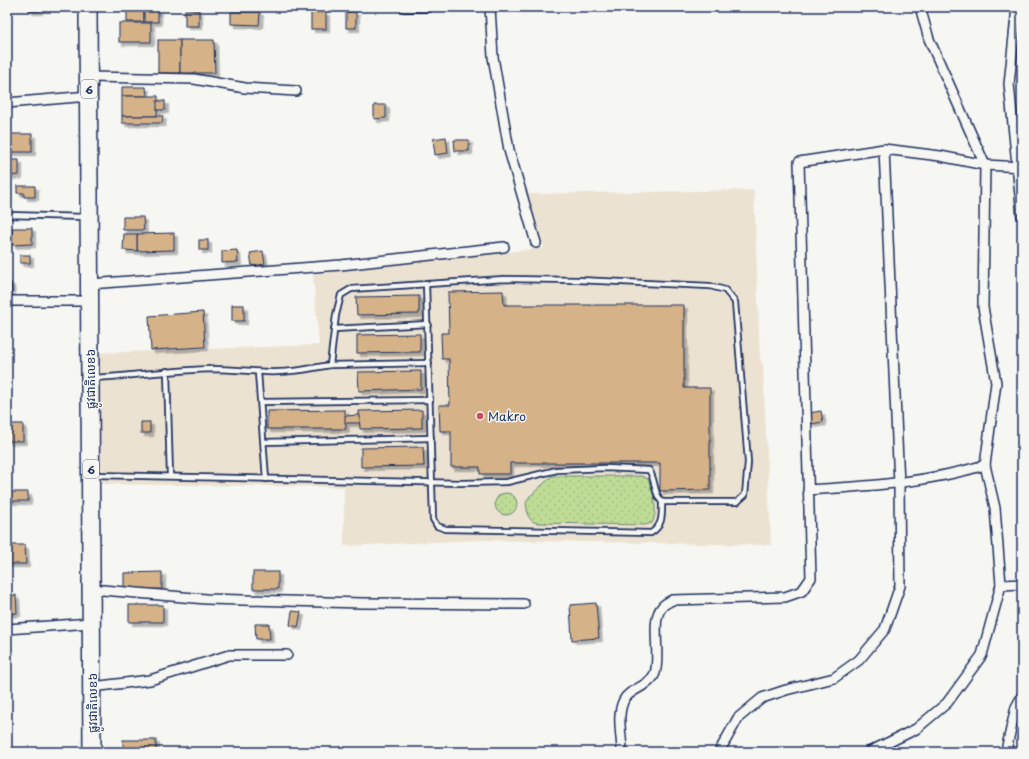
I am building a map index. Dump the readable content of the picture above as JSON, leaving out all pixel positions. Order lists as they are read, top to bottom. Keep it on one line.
{"streets":{"highway":["6","ផ្លូវជាតិលេខ៦"]},"places":["Makro"]}
